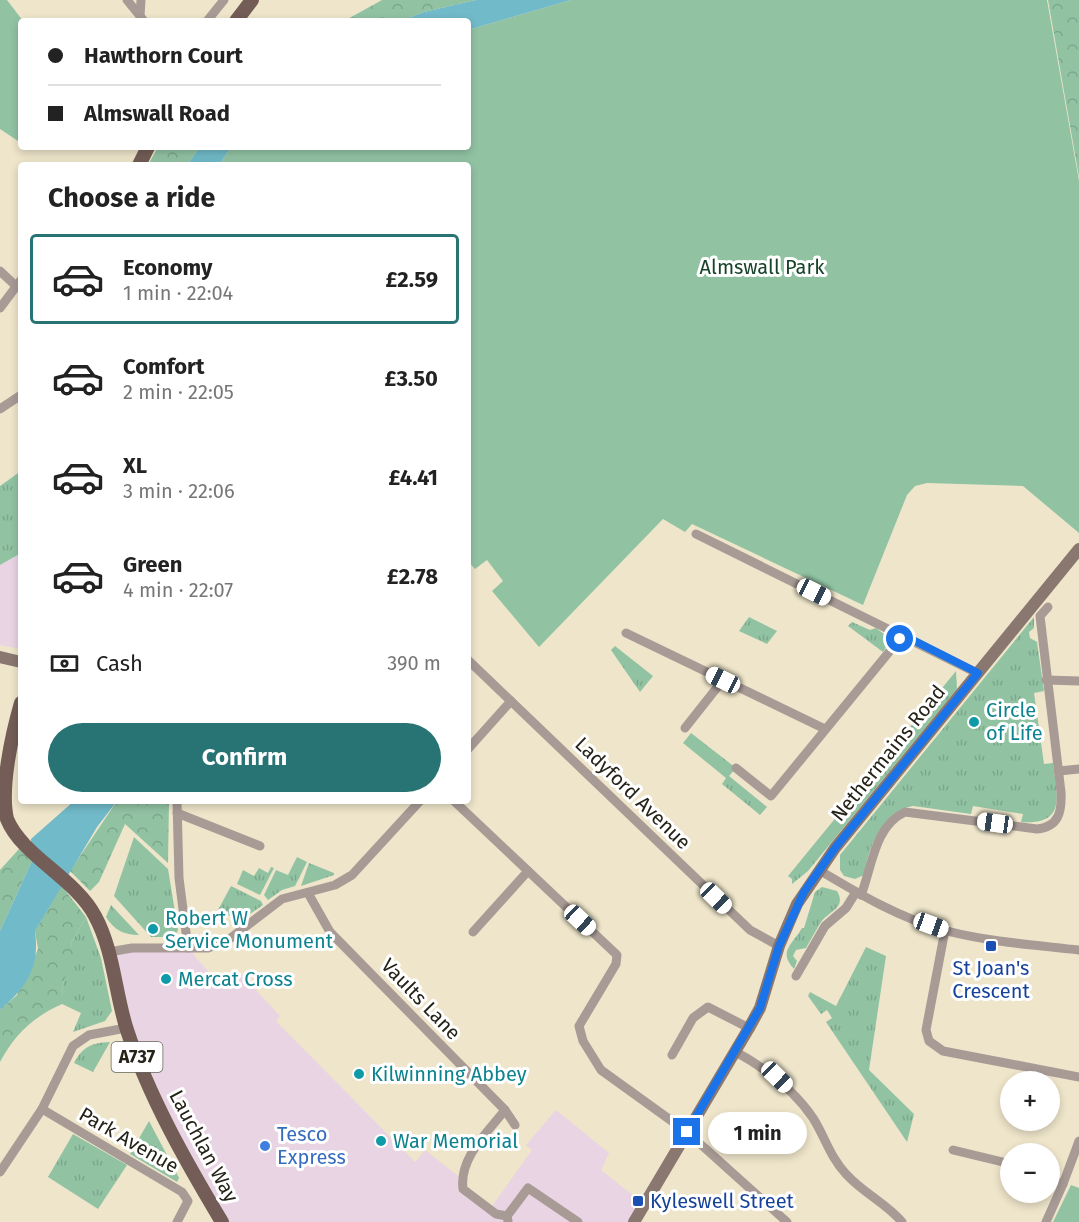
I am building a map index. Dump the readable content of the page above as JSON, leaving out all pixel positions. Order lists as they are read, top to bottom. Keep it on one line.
{"streets":{"main road":["Nethermains Road","A737","Lauchlan Way"],"street":["Ladyford Avenue","Vaults Lane","Park Avenue"]},"crossings":[["Nethermains Road","Ladyford Avenue"],["A737","Lauchlan Way"]],"parks":["Almswall Park"],"places":{"other":["Circle of Life","Robert W Service Monument","Mercat Cross","Kilwinning Abbey","War Memorial","Tesco Express"],"transit":["St Joan's Crescent","Kyleswell Street"]},"page":{"banner":["Hawthorn Court","Almswall Road"],"heading":"Choose a ride","list":[{"name":"Economy","note":"1 min · 22:04","value":"£2.59"},{"name":"Comfort","note":"2 min · 22:05","value":"£3.50"},{"name":"XL","note":"3 min · 22:06","value":"£4.41"},{"name":"Green","note":"4 min · 22:07","value":"£2.78"}],"pay":["Cash","390 m"],"buttons":"Confirm","map_buttons":["+","−"],"bubble":"1 min"}}
